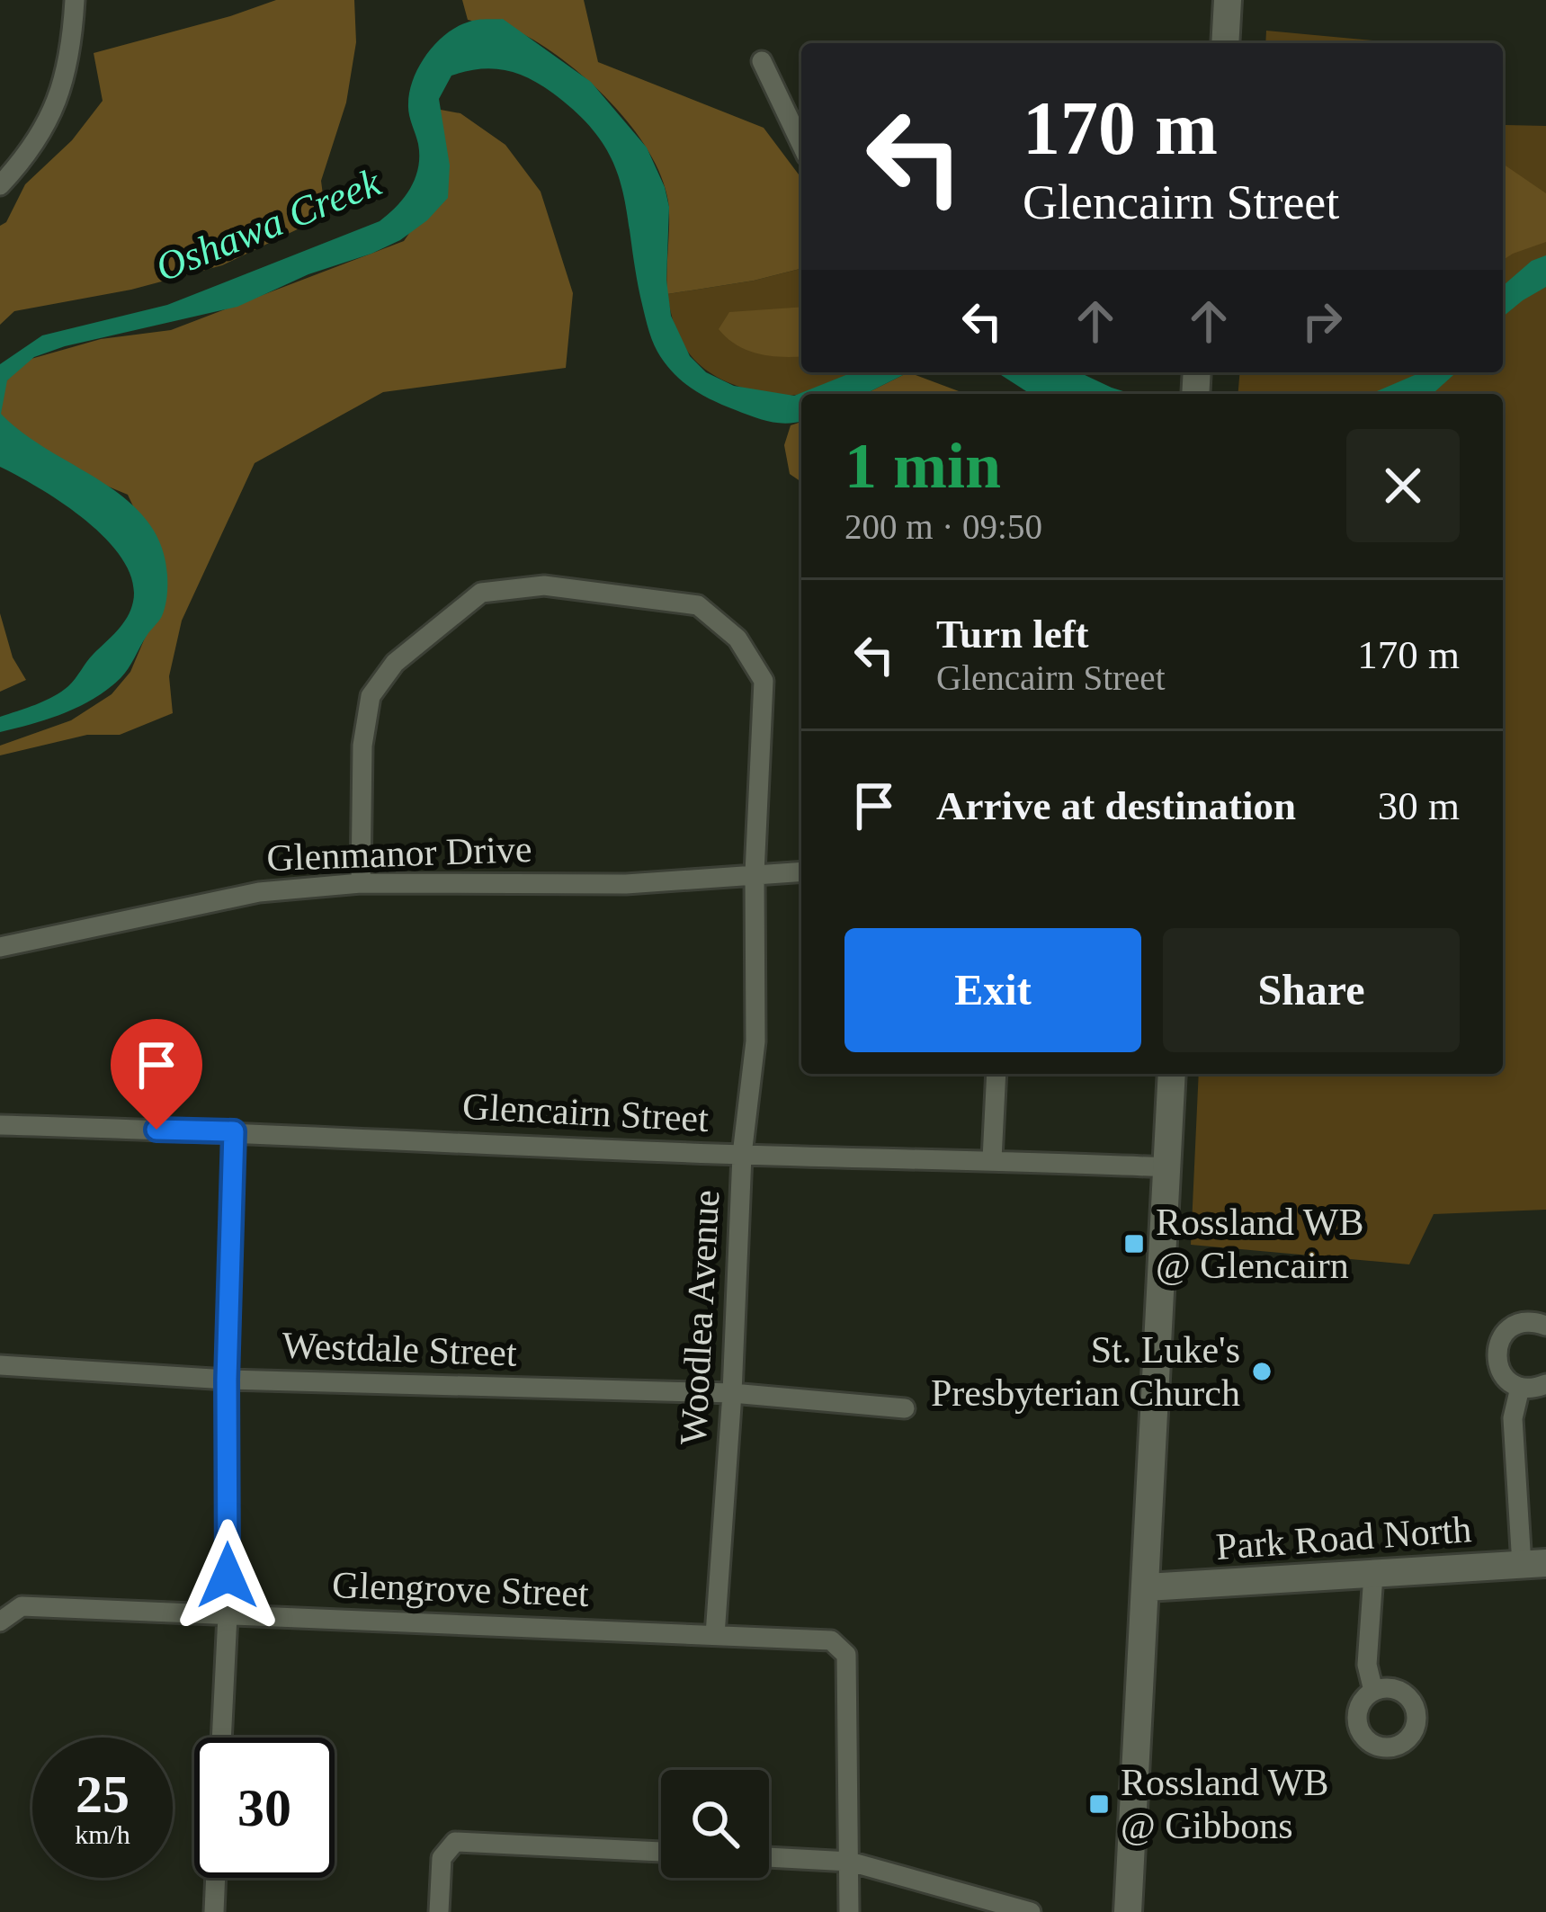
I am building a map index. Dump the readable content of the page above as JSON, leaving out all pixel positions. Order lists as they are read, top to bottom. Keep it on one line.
{"streets":{"main road":["Park Road North"],"street":["Glenmanor Drive","Glencairn Street","Woodlea Avenue","Westdale Street","Glengrove Street"]},"crossings":[["Glenmanor Drive","Woodlea Avenue"],["Glencairn Street","Woodlea Avenue"],["Woodlea Avenue","Westdale Street"],["Woodlea Avenue","Glengrove Street"]],"water":["Oshawa Creek"],"places":{"transit":["Rossland WB @ Glencairn","Rossland WB @ Gibbons"],"other":["St. Luke's Presbyterian Church"]},"page":{"turn":["170 m","Glencairn Street"],"heading":["1 min","200 m · 09:50"],"list":[{"name":"Turn left","note":"Glencairn Street","value":"170 m"},{"name":"Arrive at destination","value":"30 m"}],"buttons":["Exit","Share"],"speed":"25 km/h","limit":"30"}}
